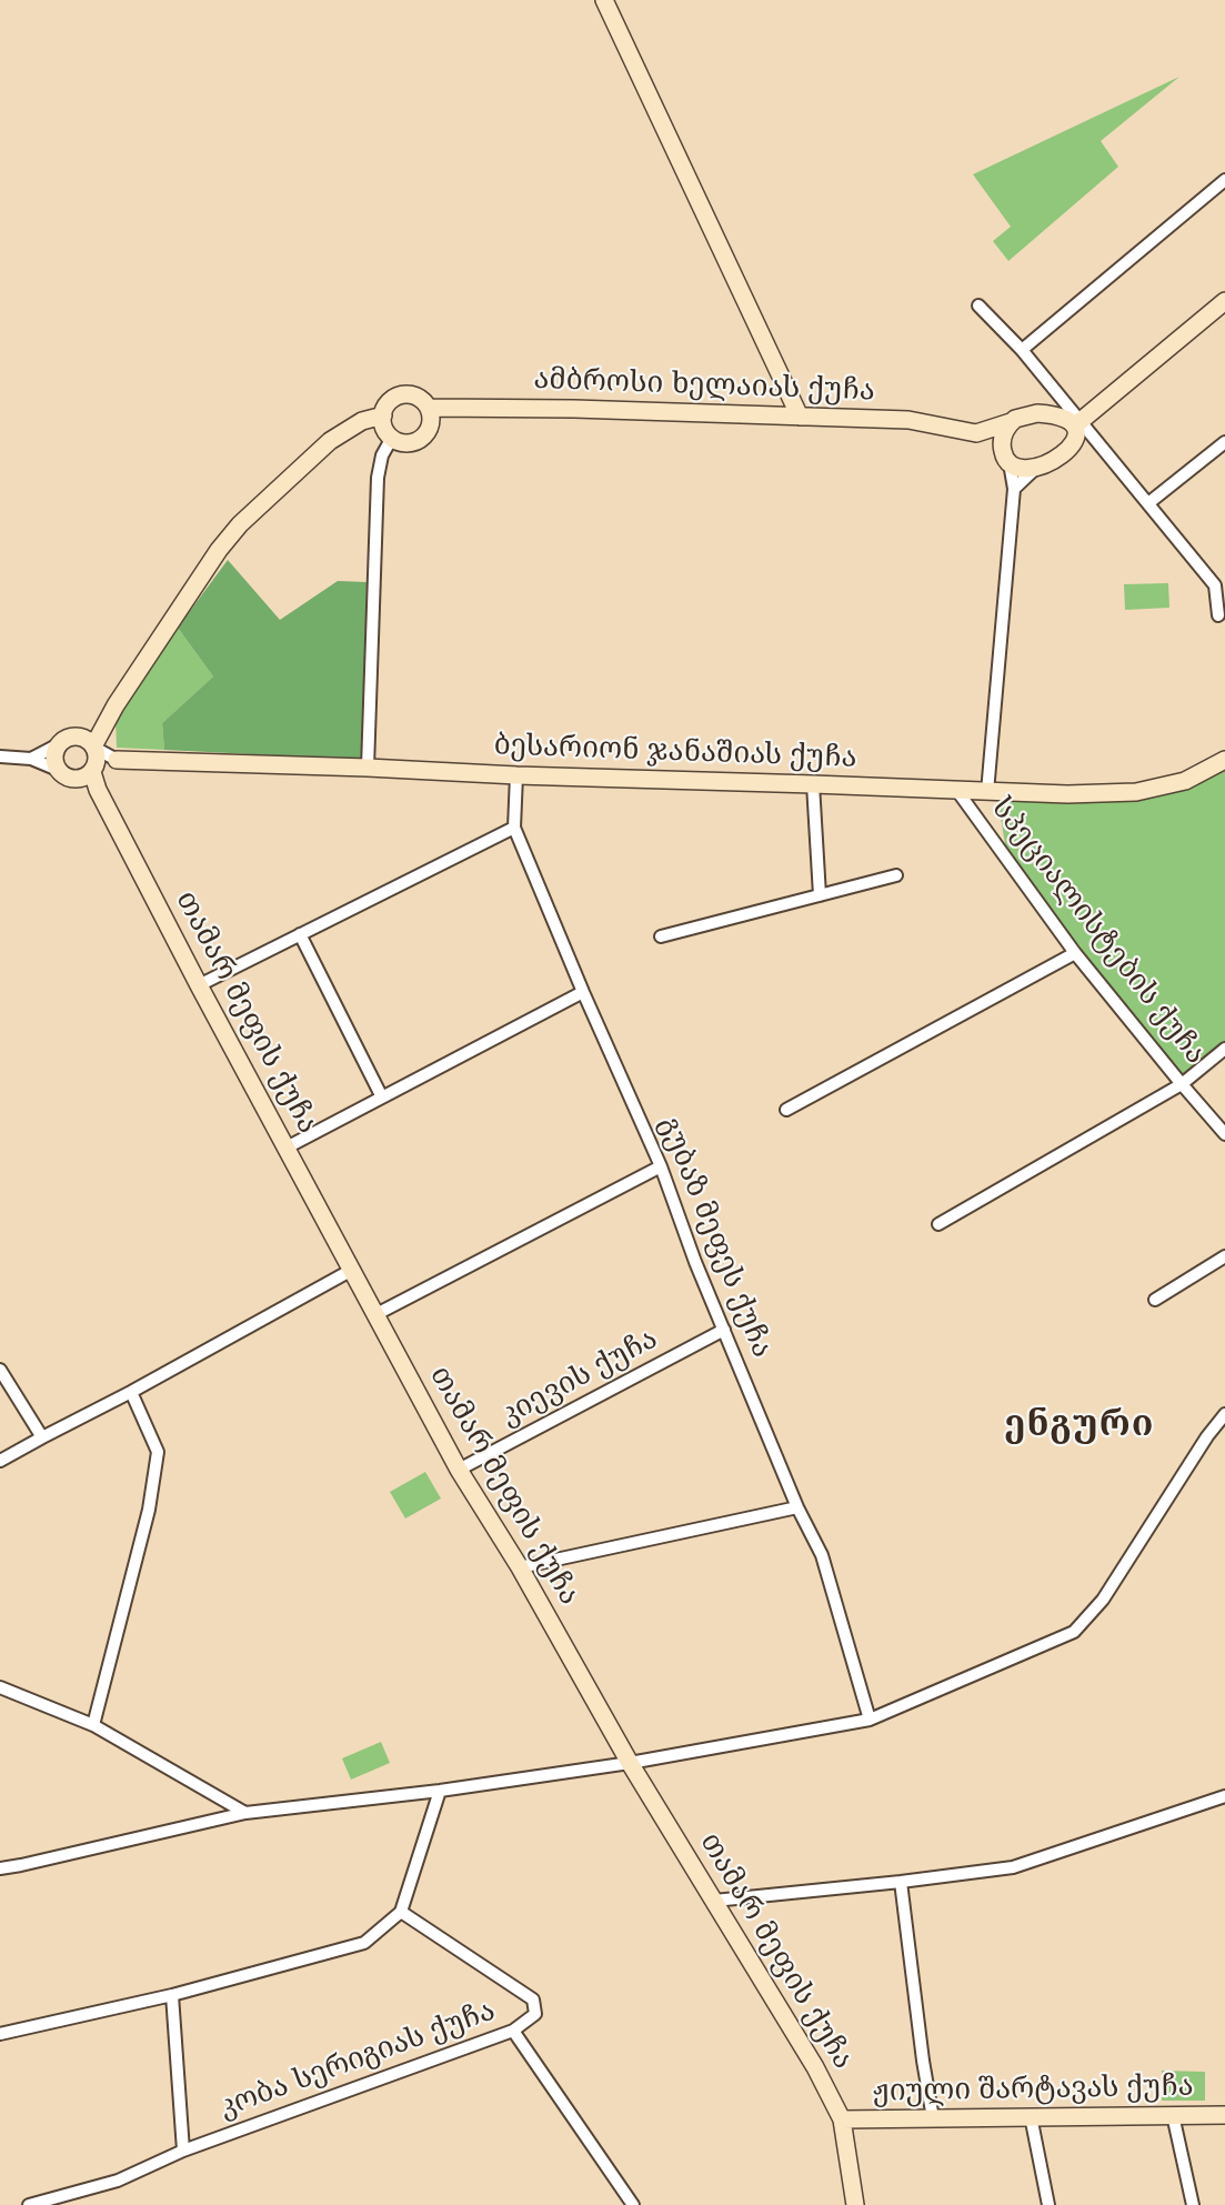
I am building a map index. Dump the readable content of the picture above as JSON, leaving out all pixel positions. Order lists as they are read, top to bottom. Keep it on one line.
{"streets":{"street":["ამბროსი ხელაიას ქუჩა","ბესარიონ ჯანაშიას ქუჩა","სპეციალისტების ქუჩა","თამარ მეფის ქუჩა","გუბაზ მეფეს ქუჩა","კიევის ქუჩა","კობა სერიგიას ქუჩა","ჟიული შარტავას ქუჩა"]},"crossings":[["ბესარიონ ჯანაშიას ქუჩა","სპეციალისტების ქუჩა"],["ბესარიონ ჯანაშიას ქუჩა","გუბაზ მეფეს ქუჩა"],["თამარ მეფის ქუჩა","კიევის ქუჩა"],["თამარ მეფის ქუჩა","ჟიული შარტავას ქუჩა"],["გუბაზ მეფეს ქუჩა","კიევის ქუჩა"]],"districts":["ენგური"]}
